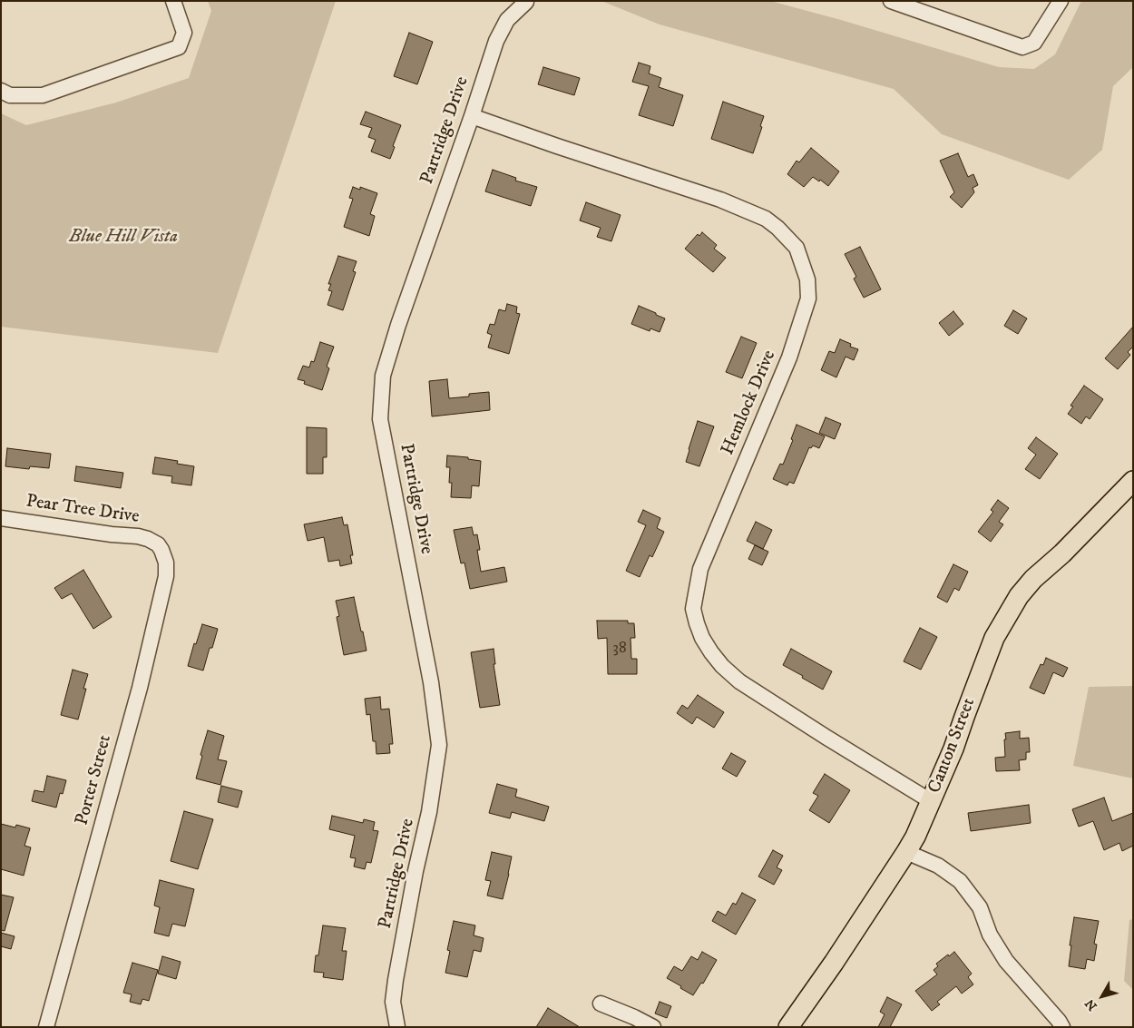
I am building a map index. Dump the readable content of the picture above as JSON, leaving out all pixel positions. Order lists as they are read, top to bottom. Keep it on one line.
{"streets":{"main road":["Canton Street"],"street":["Partridge Drive","Hemlock Drive","Pear Tree Drive","Porter Street"]},"crossings":[["Partridge Drive","Hemlock Drive"],["Hemlock Drive","Canton Street"],["Pear Tree Drive","Porter Street"]],"parks":["Blue Hill Vista"],"house_numbers":["38"],"north":"bottom left"}
